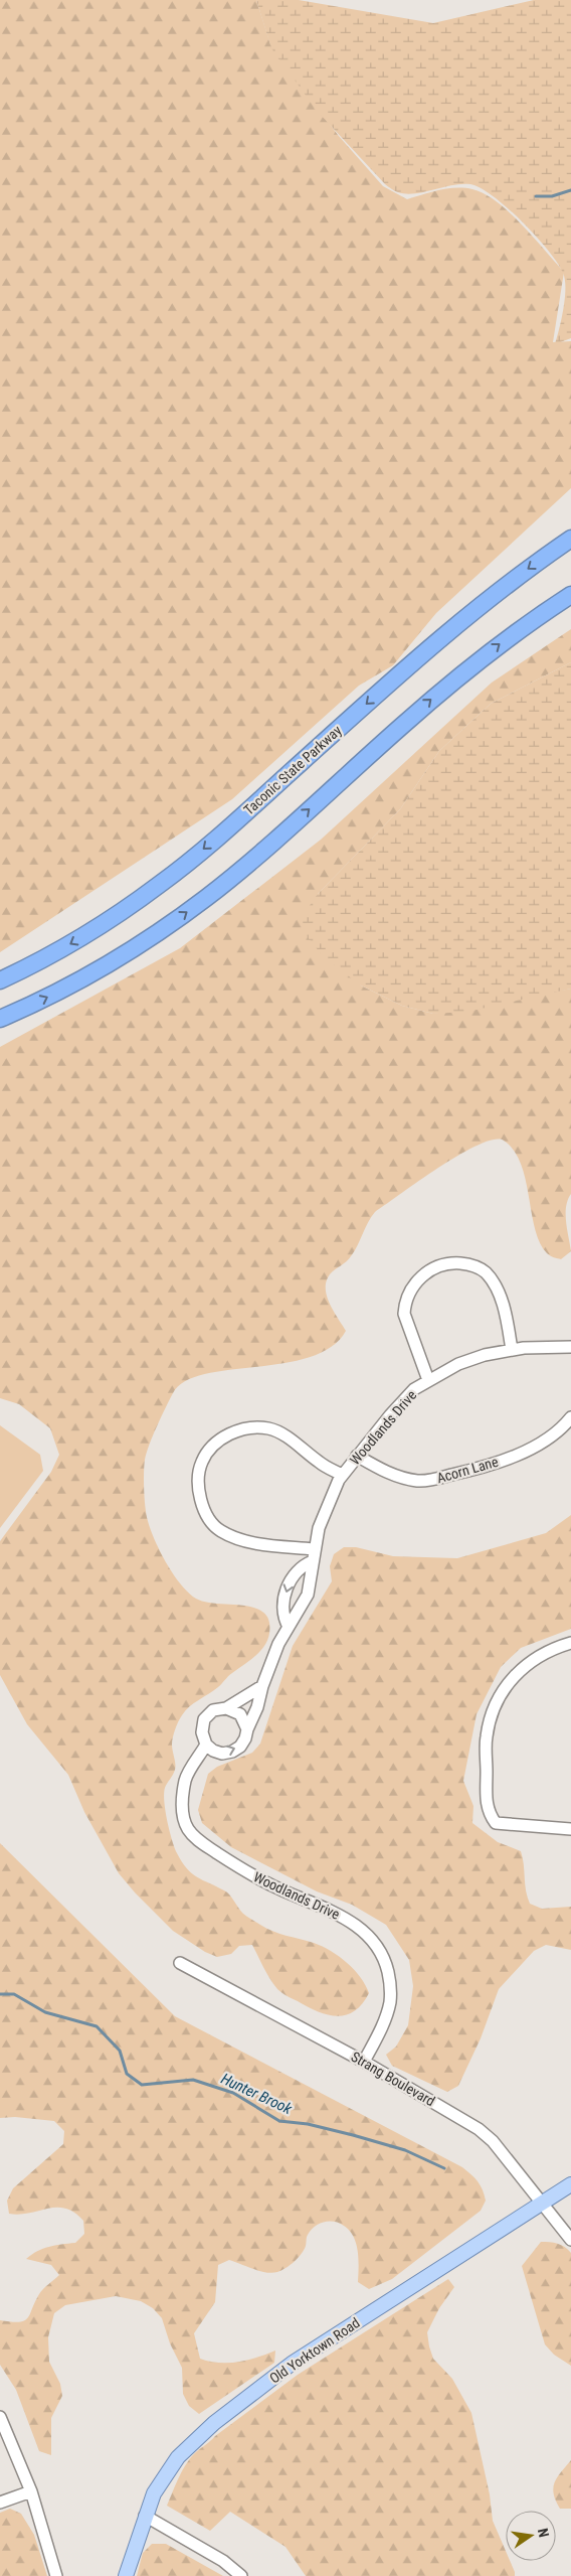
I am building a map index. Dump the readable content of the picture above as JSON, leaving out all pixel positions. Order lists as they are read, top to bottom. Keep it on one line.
{"streets":{"highway":["Taconic State Parkway"],"main road":["Old Yorktown Road"],"street":["Woodlands Drive","Acorn Lane","Strang Boulevard"]},"crossings":[["Woodlands Drive","Acorn Lane"],["Woodlands Drive","Strang Boulevard"],["Strang Boulevard","Old Yorktown Road"]],"water":["Hunter Brook"],"north":"right"}
